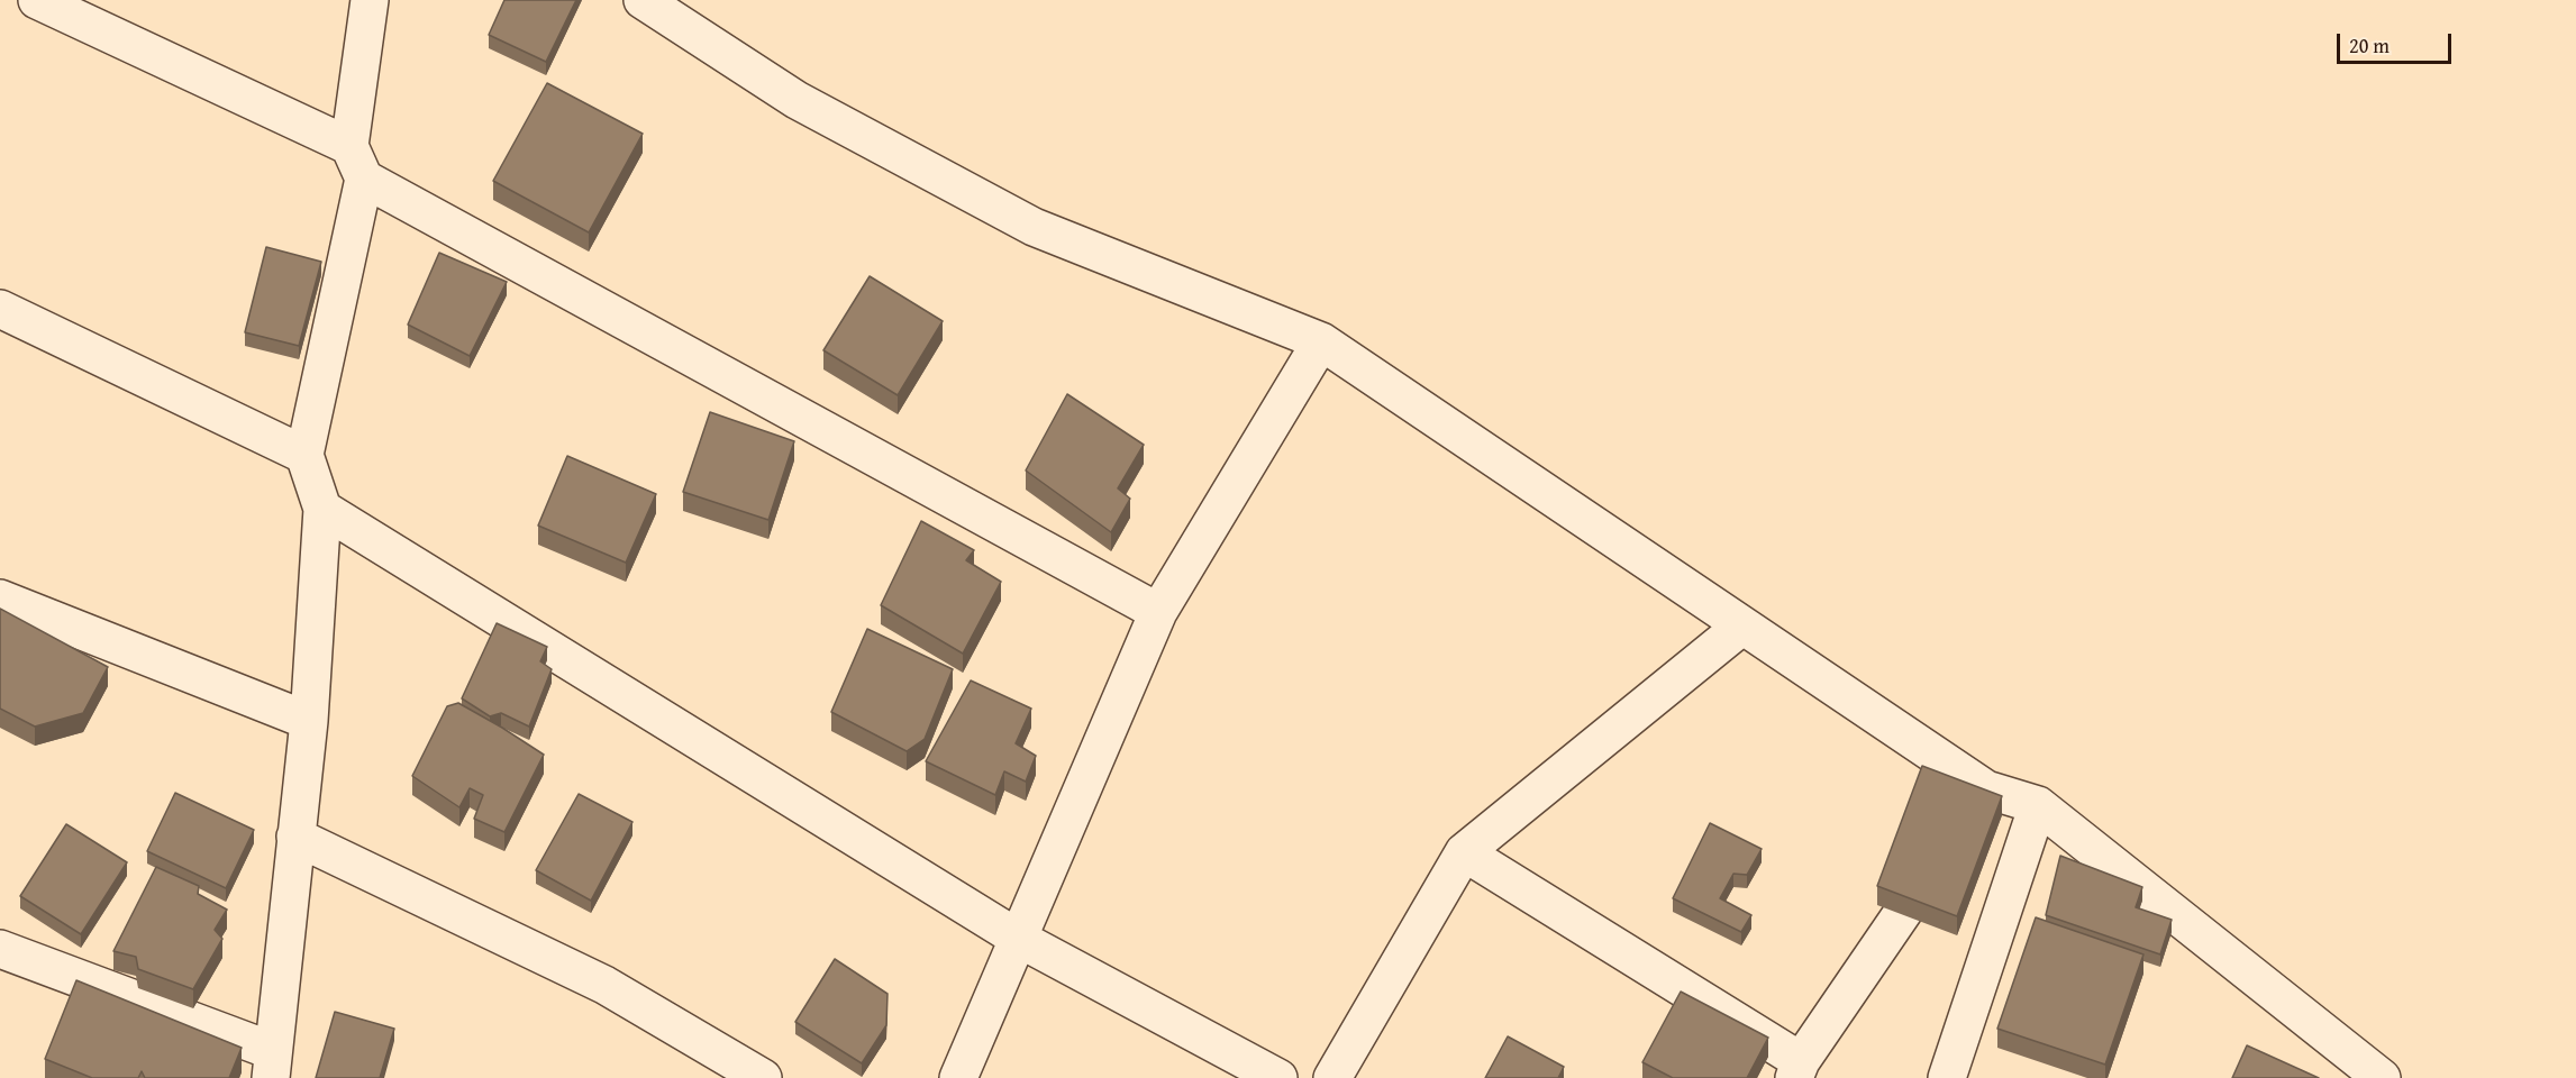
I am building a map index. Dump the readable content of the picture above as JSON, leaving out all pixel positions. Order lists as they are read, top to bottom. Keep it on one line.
{"scale_bar":"20 m"}
